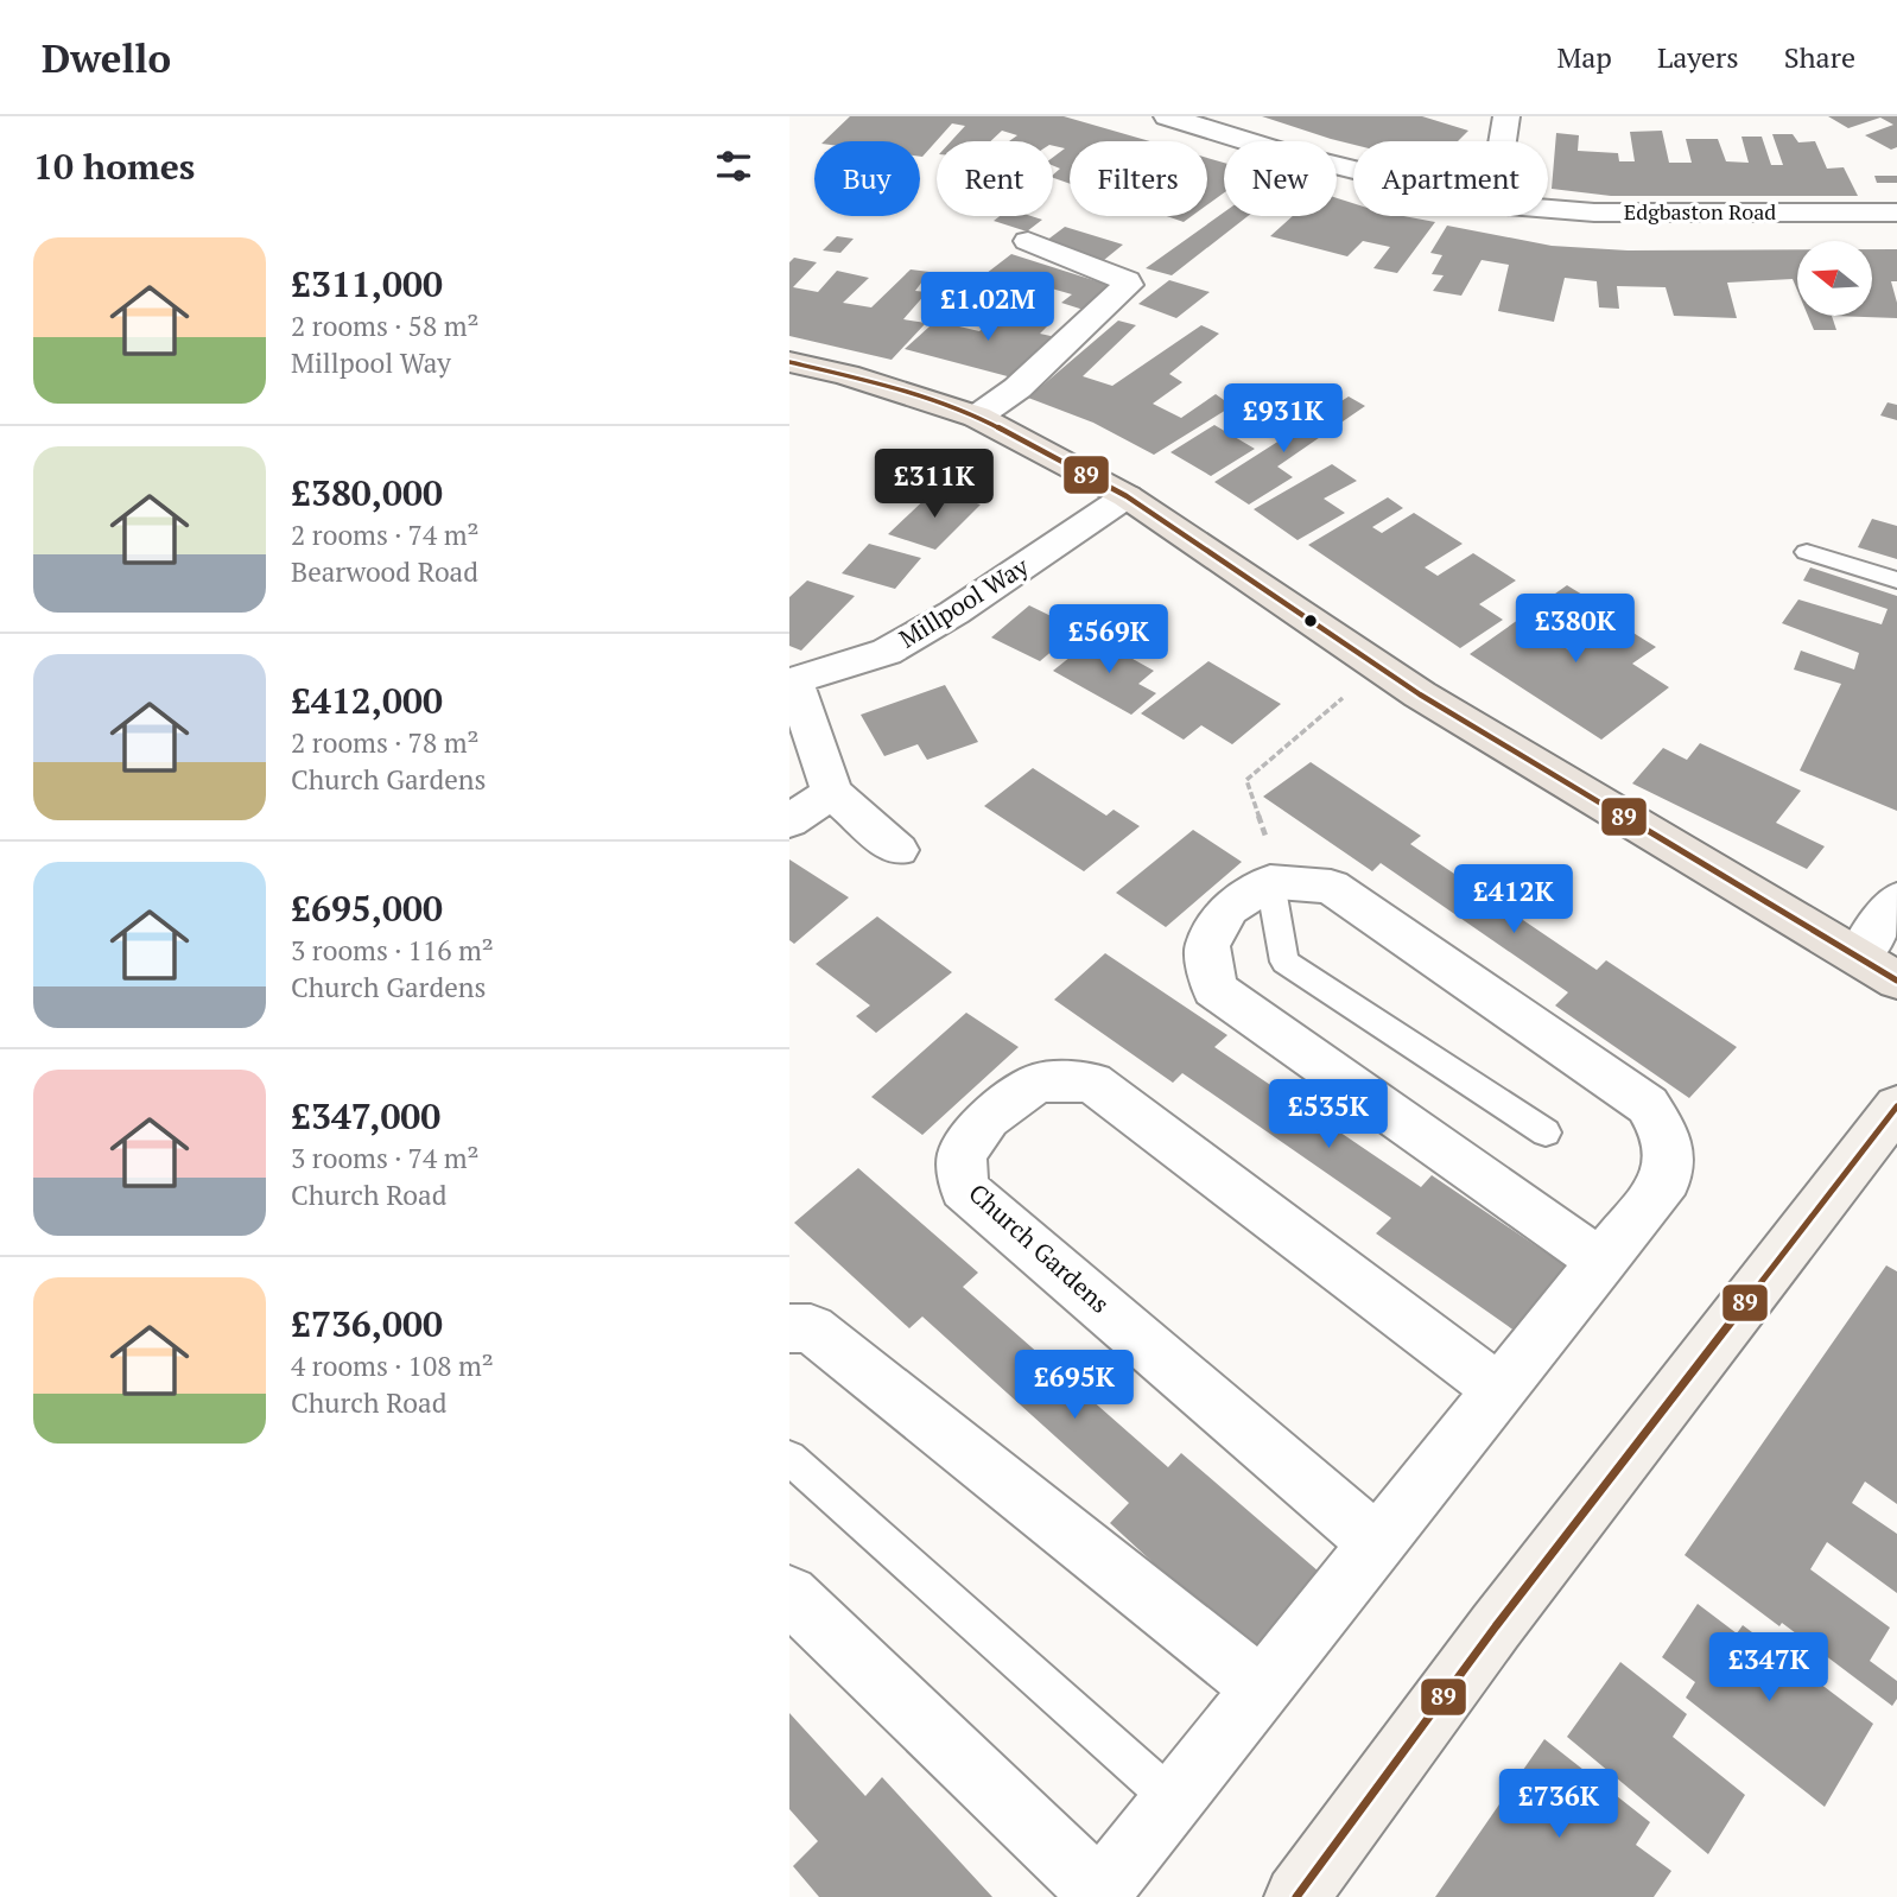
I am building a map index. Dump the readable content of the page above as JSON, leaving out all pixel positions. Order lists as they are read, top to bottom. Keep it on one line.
{"streets":{"street":["Edgbaston Road","Millpool Way","Church Gardens"]},"lines":["transit line 89"],"north":"left","page":{"header":"Dwello","nav":["Map","Layers","Share"],"heading":"10 homes","chip":["Buy","Rent","Filters","New","Apartment"],"list":[{"name":"£311,000","note":"2 rooms · 58 m² · Millpool Way"},{"name":"£380,000","note":"2 rooms · 74 m² · Bearwood Road"},{"name":"£412,000","note":"2 rooms · 78 m² · Church Gardens"},{"name":"£695,000","note":"3 rooms · 116 m² · Church Gardens"},{"name":"£347,000","note":"3 rooms · 74 m² · Church Road"},{"name":"£736,000","note":"4 rooms · 108 m² · Church Road"}],"price":["£1.02M","£931K","£311K","£380K","£569K","£412K","£535K","£695K","£347K","£736K"]}}
